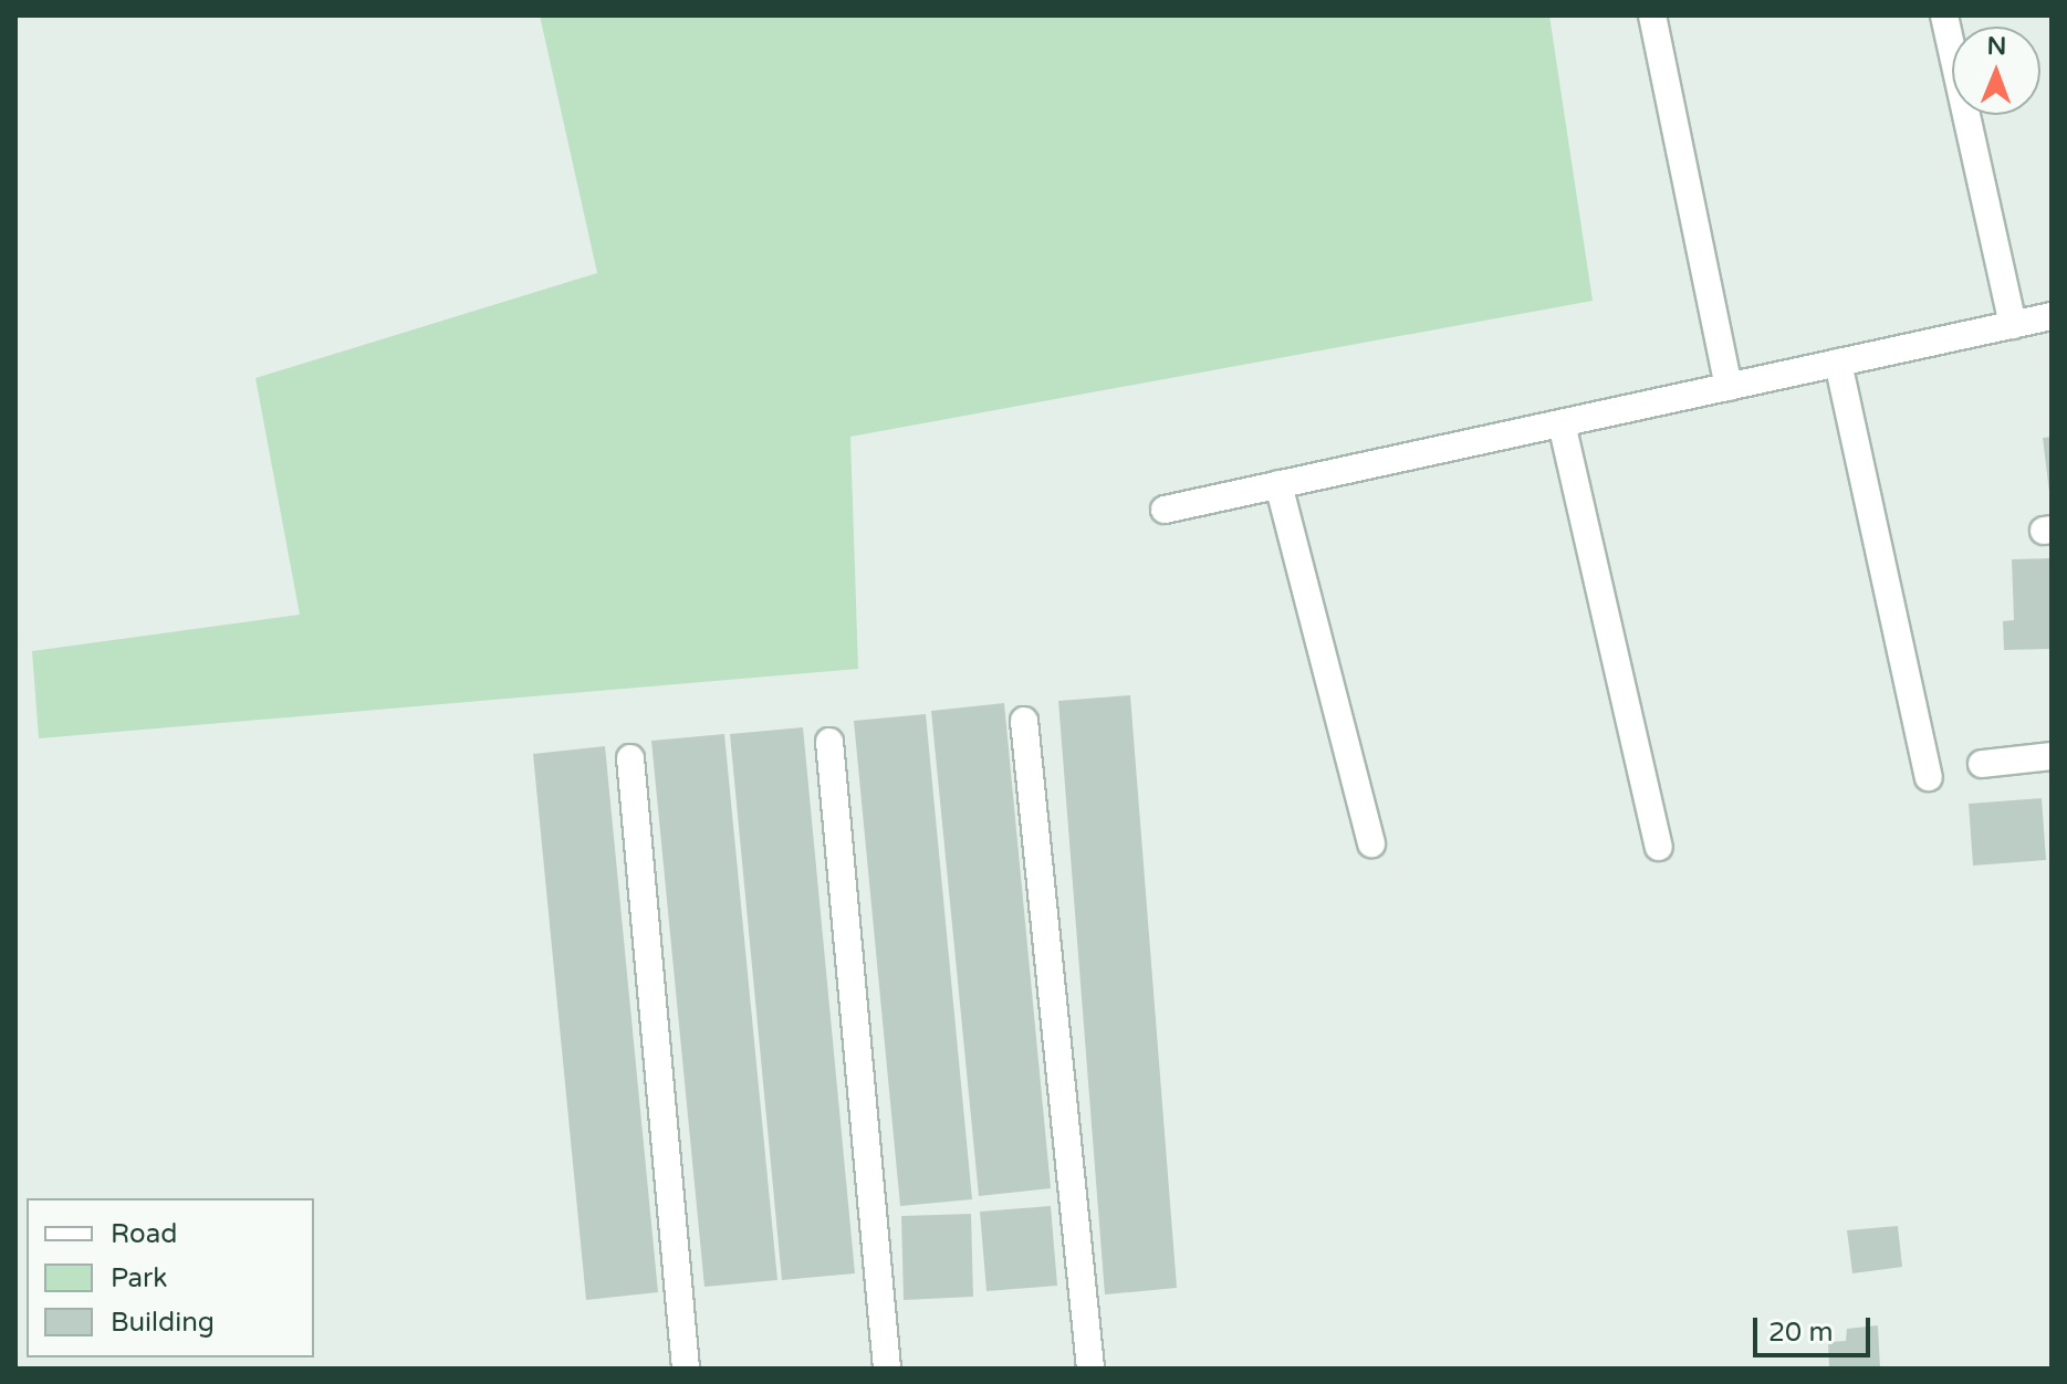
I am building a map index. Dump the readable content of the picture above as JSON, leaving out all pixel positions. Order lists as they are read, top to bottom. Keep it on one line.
{"legend":["Road","Park","Building"],"scale_bar":"20 m","north":"top"}
